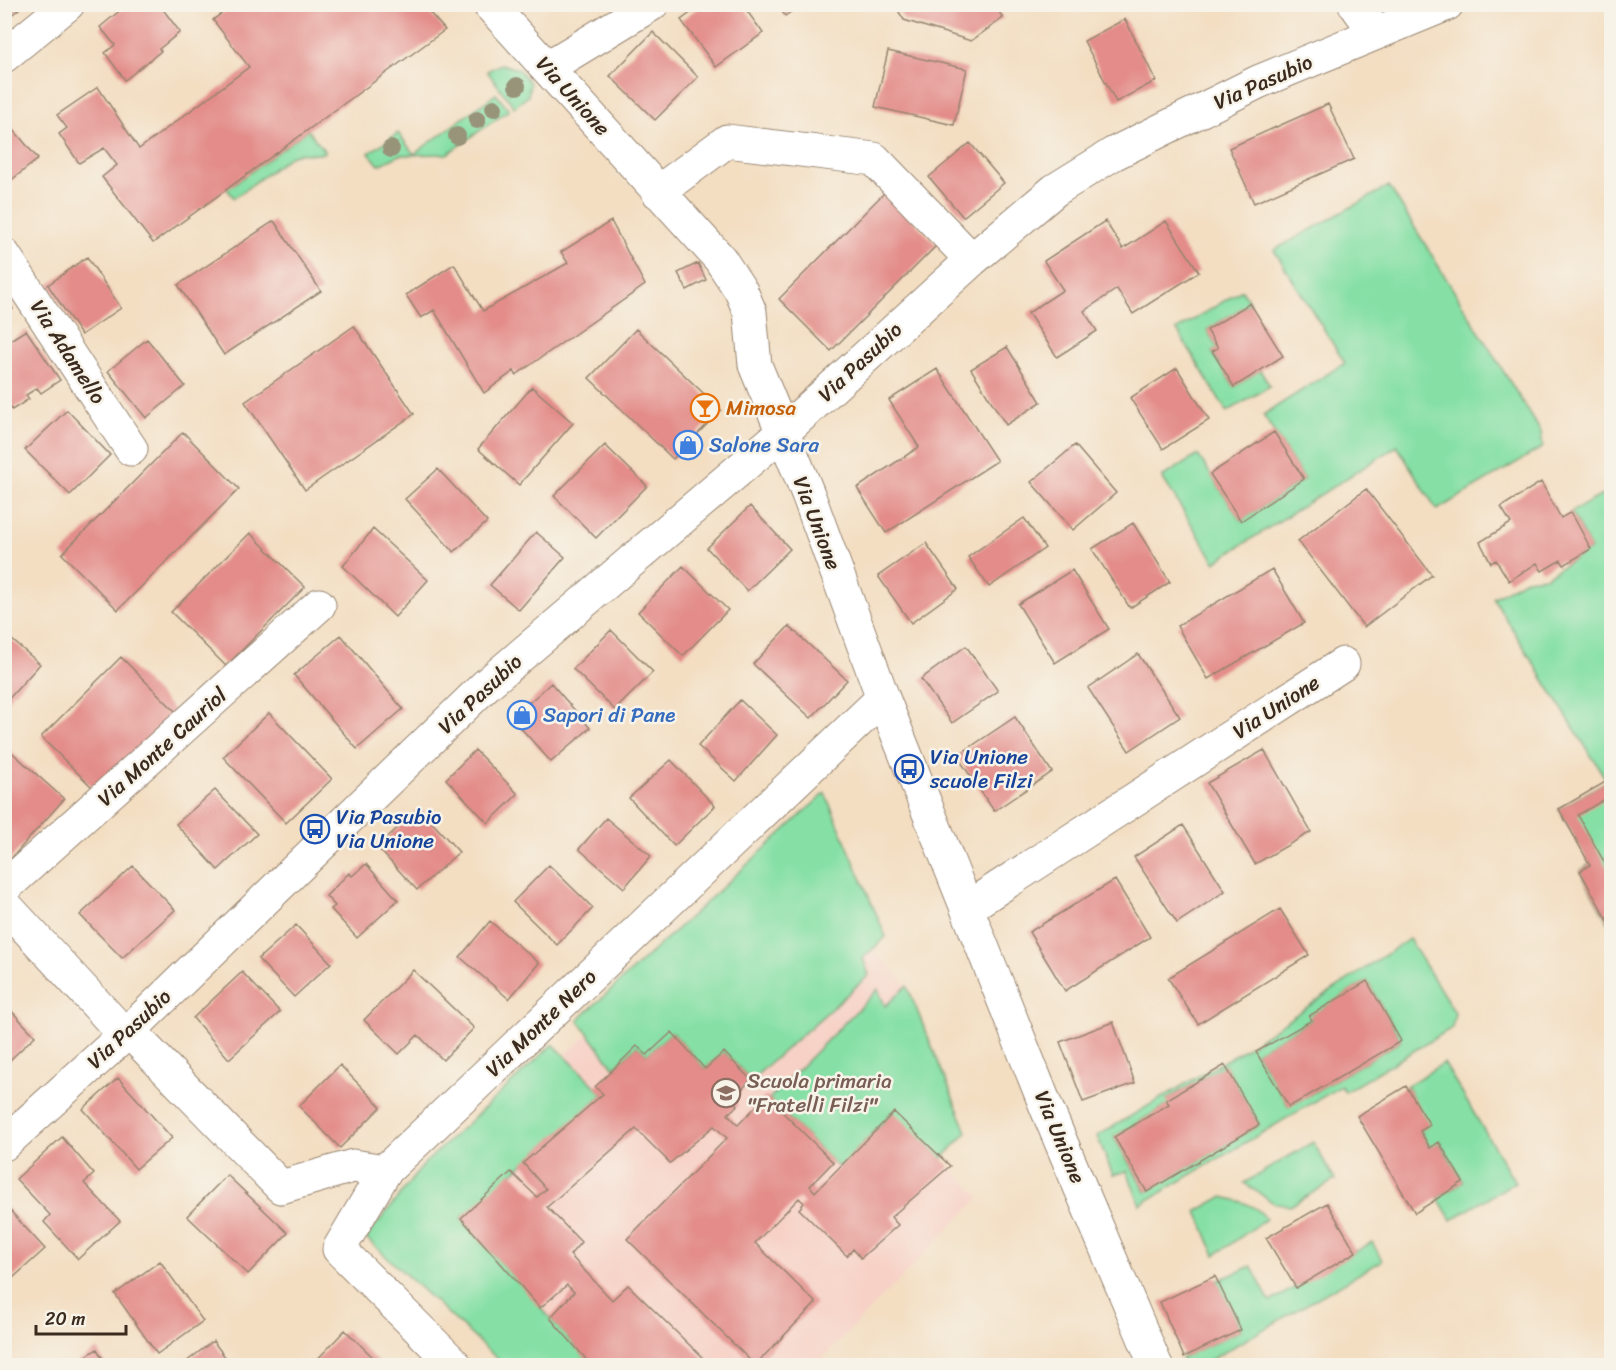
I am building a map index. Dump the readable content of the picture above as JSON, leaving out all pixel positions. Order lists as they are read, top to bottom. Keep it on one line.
{"streets":{"street":["Via Pasubio","Via Unione","Via Adamello","Via Monte Cauriol","Via Monte Nero"]},"crossings":[["Via Pasubio","Via Unione"],["Via Unione","Via Monte Nero"]],"places":{"bar":["Mimosa"],"shop":["Salone Sara","Sapori di Pane"],"bus stop":["Via Unione scuole Filzi","Via Pasubio Via Unione"],"school or university":["Scuola primaria \"Fratelli Filzi\""]},"scale_bar":"20 m"}
